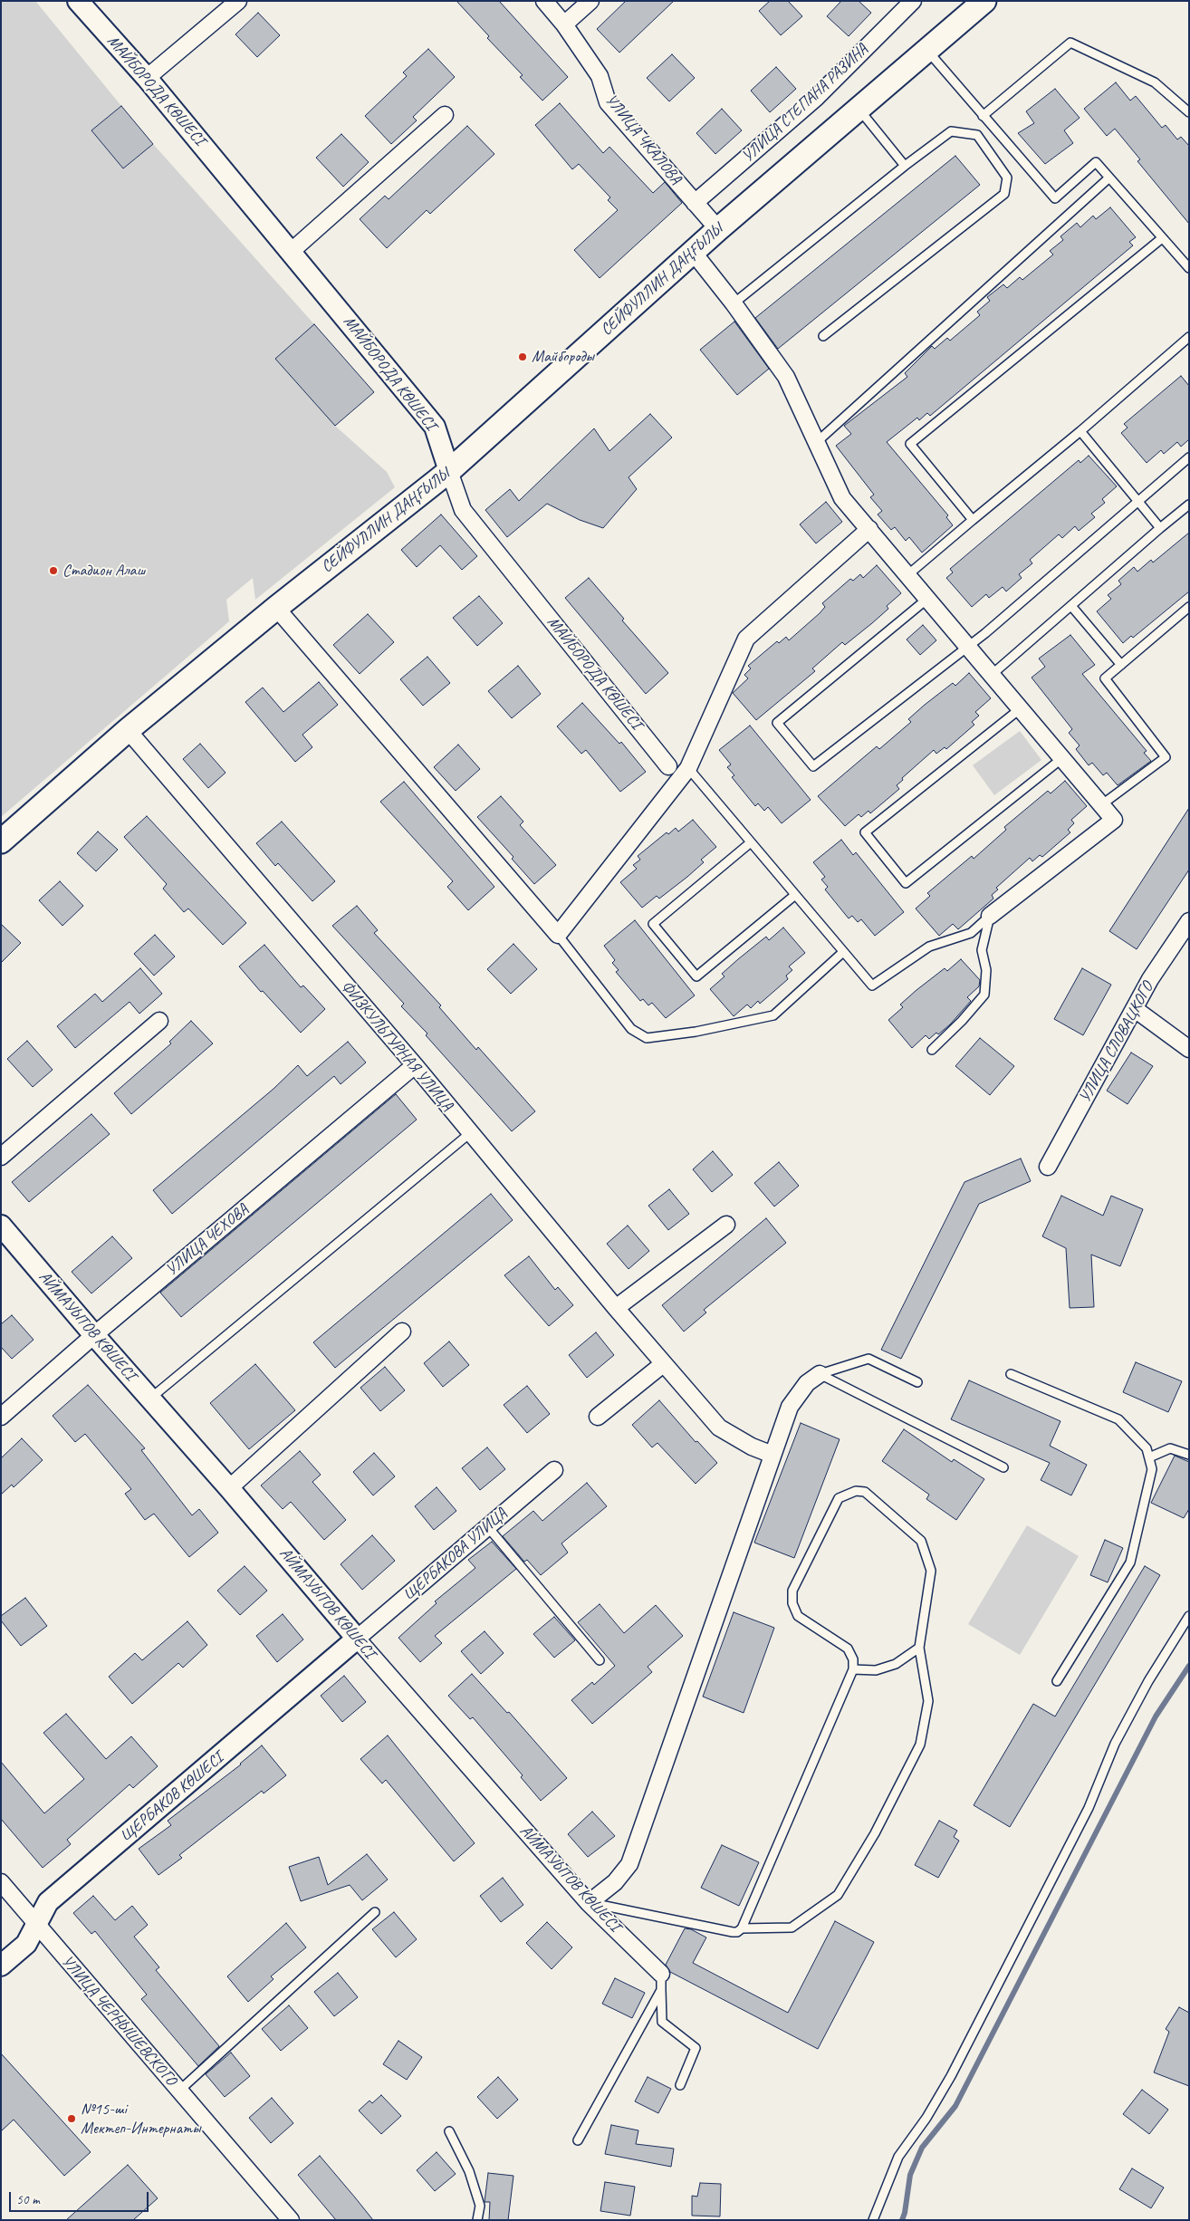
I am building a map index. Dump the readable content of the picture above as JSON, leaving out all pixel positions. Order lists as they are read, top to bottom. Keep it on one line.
{"streets":{"main road":["СЕЙФУЛЛИН ДАҢҒЫЛЫ"],"street":["МАЙБОРОДА КӨШЕСІ","УЛИЦА СТЕПАНА РАЗИНА","УЛИЦА ЧКАЛОВА","УЛИЦА СЛОВАЦКОГО","ФИЗКУЛЬТУРНАЯ УЛИЦА","УЛИЦА ЧЕХОВА","АЙМАУЫТОВ КӨШЕСІ","ЩЕРБАКОВА УЛИЦА","ЩЕРБАКОВ КӨШЕСІ","УЛИЦА ЧЕРНЫШЕВСКОГО"]},"crossings":[["МАЙБОРОДА КӨШЕСІ","СЕЙФУЛЛИН ДАҢҒЫЛЫ"],["УЛИЦА СТЕПАНА РАЗИНА","УЛИЦА ЧКАЛОВА"],["УЛИЦА ЧКАЛОВА","СЕЙФУЛЛИН ДАҢҒЫЛЫ"],["СЕЙФУЛЛИН ДАҢҒЫЛЫ","ФИЗКУЛЬТУРНАЯ УЛИЦА"],["ФИЗКУЛЬТУРНАЯ УЛИЦА","УЛИЦА ЧЕХОВА"],["УЛИЦА ЧЕХОВА","АЙМАУЫТОВ КӨШЕСІ"],["АЙМАУЫТОВ КӨШЕСІ","ЩЕРБАКОВА УЛИЦА"],["АЙМАУЫТОВ КӨШЕСІ","ЩЕРБАКОВ КӨШЕСІ"],["ЩЕРБАКОВА УЛИЦА","ЩЕРБАКОВ КӨШЕСІ"],["ЩЕРБАКОВ КӨШЕСІ","УЛИЦА ЧЕРНЫШЕВСКОГО"]],"places":["Майбороды","Стадион Алаш","№15-ші Мектеп-Интернаты"],"scale_bar":"50 m"}
